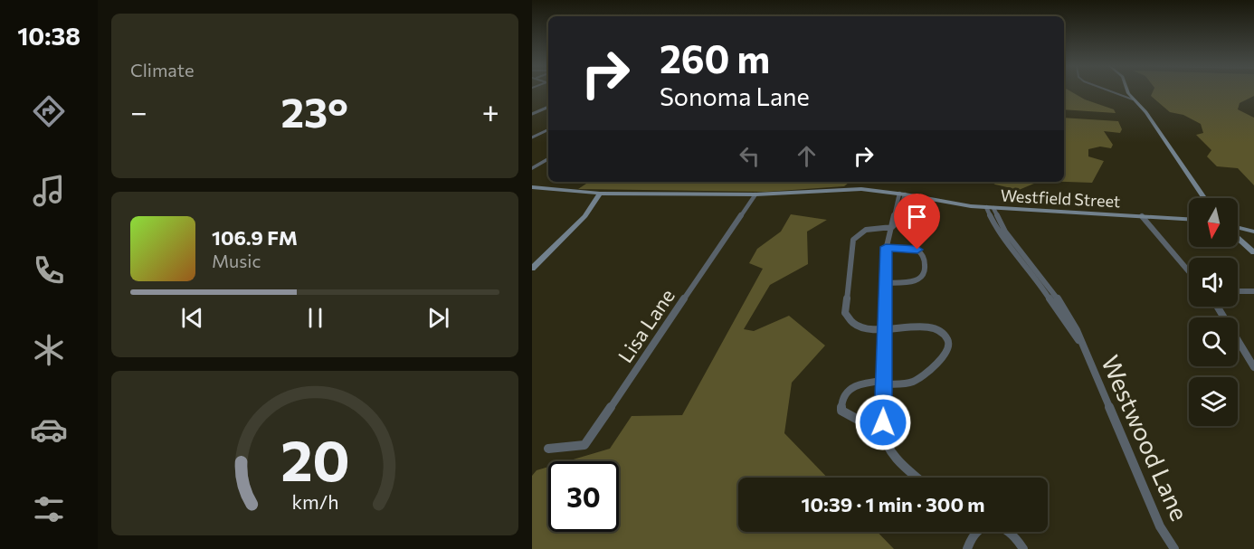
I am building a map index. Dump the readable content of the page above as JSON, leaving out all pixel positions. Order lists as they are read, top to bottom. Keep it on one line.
{"streets":{"main road":["Westfield Street"],"street":["Lisa Lane","Westwood Lane"]},"crossings":[["Westfield Street","Lisa Lane"],["Westfield Street","Westwood Lane"]],"north":"bottom","page":{"tabs":"10:38","tile":"Climate","turn":["260 m","Sonoma Lane"],"heat":["−","23°","+"],"song":["106.9 FM","Music"],"limit":"30","trip":"10:39 · 1 min · 300 m","gauge":["20","km/h"]}}
